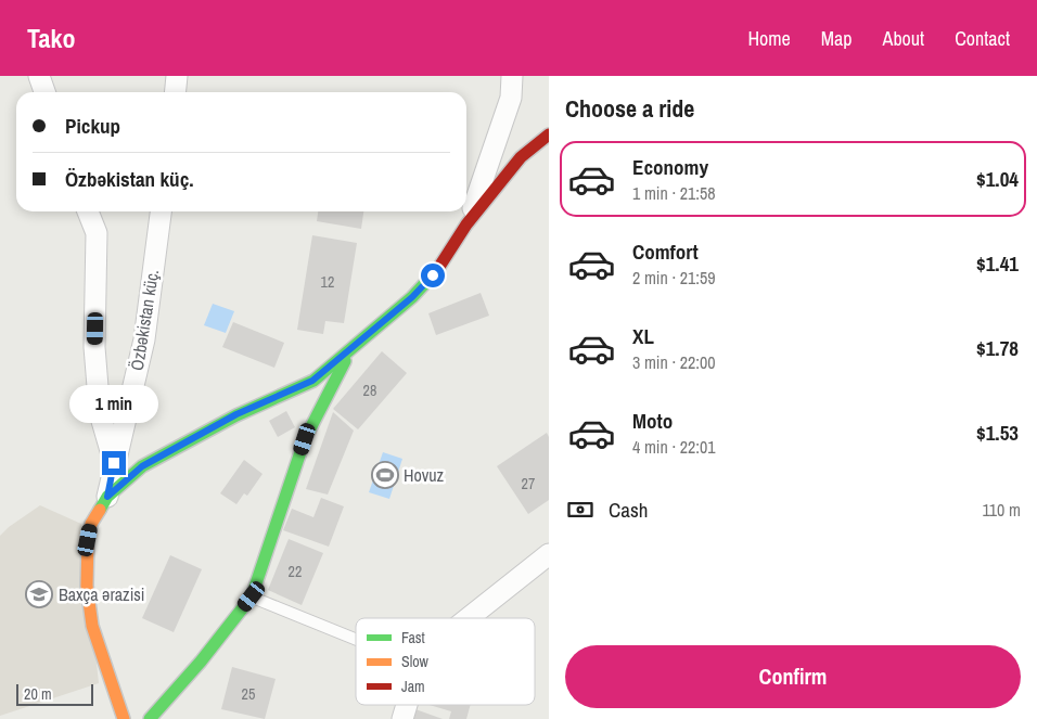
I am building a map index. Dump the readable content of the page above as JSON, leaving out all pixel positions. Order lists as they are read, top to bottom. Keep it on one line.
{"streets":{"street":["Özbəkistan küç."]},"places":{"sports":["Hovuz"],"school or university":["Baxça ərazisi"]},"house_numbers":["12","28","27","22","25"],"legend":["Fast","Slow","Jam"],"scale_bar":"20 m","page":{"header":"Tako","nav":["Home","Map","About","Contact"],"heading":"Choose a ride","banner":["Pickup","Özbəkistan küç."],"list":[{"name":"Economy","note":"1 min · 21:58","value":"$1.04"},{"name":"Comfort","note":"2 min · 21:59","value":"$1.41"},{"name":"XL","note":"3 min · 22:00","value":"$1.78"},{"name":"Moto","note":"4 min · 22:01","value":"$1.53"}],"bubble":"1 min","pay":["Cash","110 m"],"buttons":"Confirm","scale":"20 m"}}
